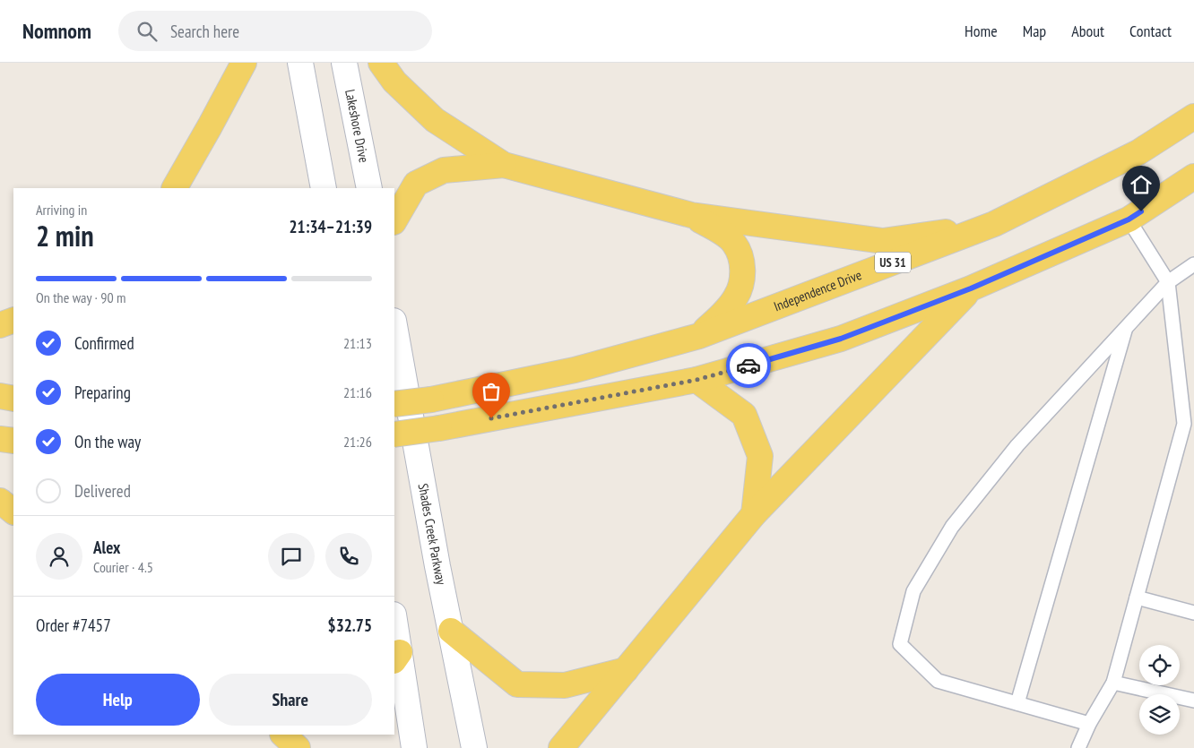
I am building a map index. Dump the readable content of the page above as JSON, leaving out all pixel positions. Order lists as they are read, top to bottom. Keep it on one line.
{"streets":{"main road":["Lakeshore Drive","US 31","Independence Drive","Shades Creek Parkway"]},"page":{"header":"Nomnom","search":"Search here","nav":["Home","Map","About","Contact"],"heading":["2 min","Arriving in","21:34–21:39"],"panel":["Alex","Courier · 4.5","Order #7457","$32.75"],"bar":"On the way · 90 m","list":[["Confirmed","21:13"],["Preparing","21:16"],["On the way","21:26"],"Delivered"],"buttons":["Help","Share"]}}
